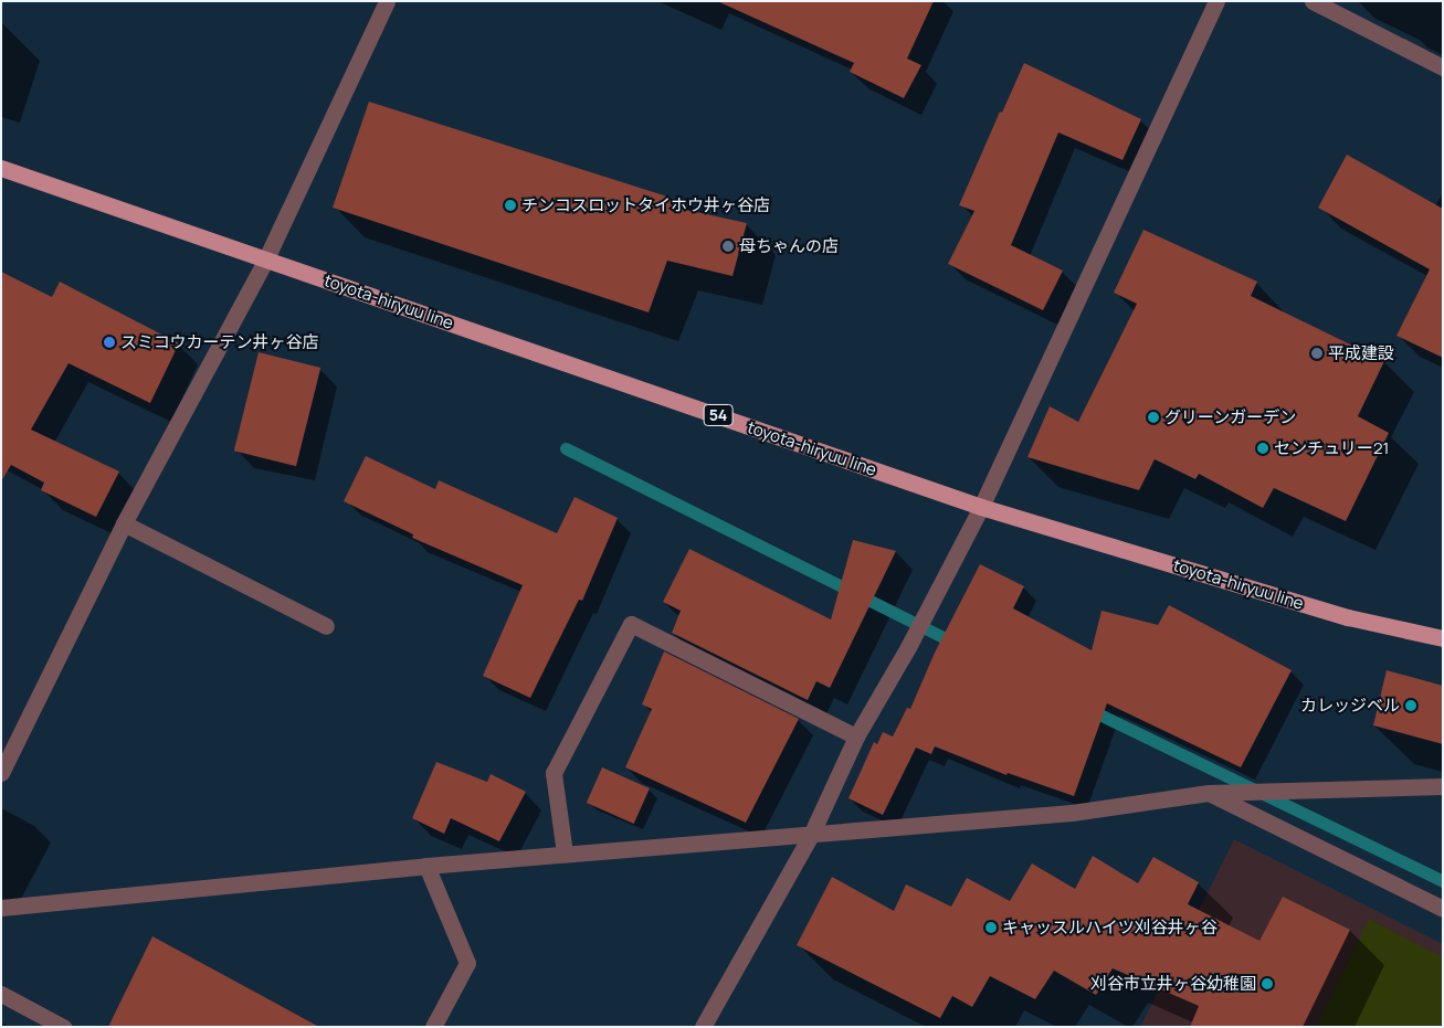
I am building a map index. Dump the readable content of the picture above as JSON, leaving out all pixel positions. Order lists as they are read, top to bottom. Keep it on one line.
{"streets":{"main road":["toyota-hiryuu line","54"]},"places":["チンコスロットタイホウ井ヶ谷店","母ちゃんの店","スミコウカーテン井ヶ谷店","平成建設","グリーンガーデン","センチュリー21","カレッジベル","キャッスルハイツ刈谷井ヶ谷","刈谷市立井ヶ谷幼稚園"]}
